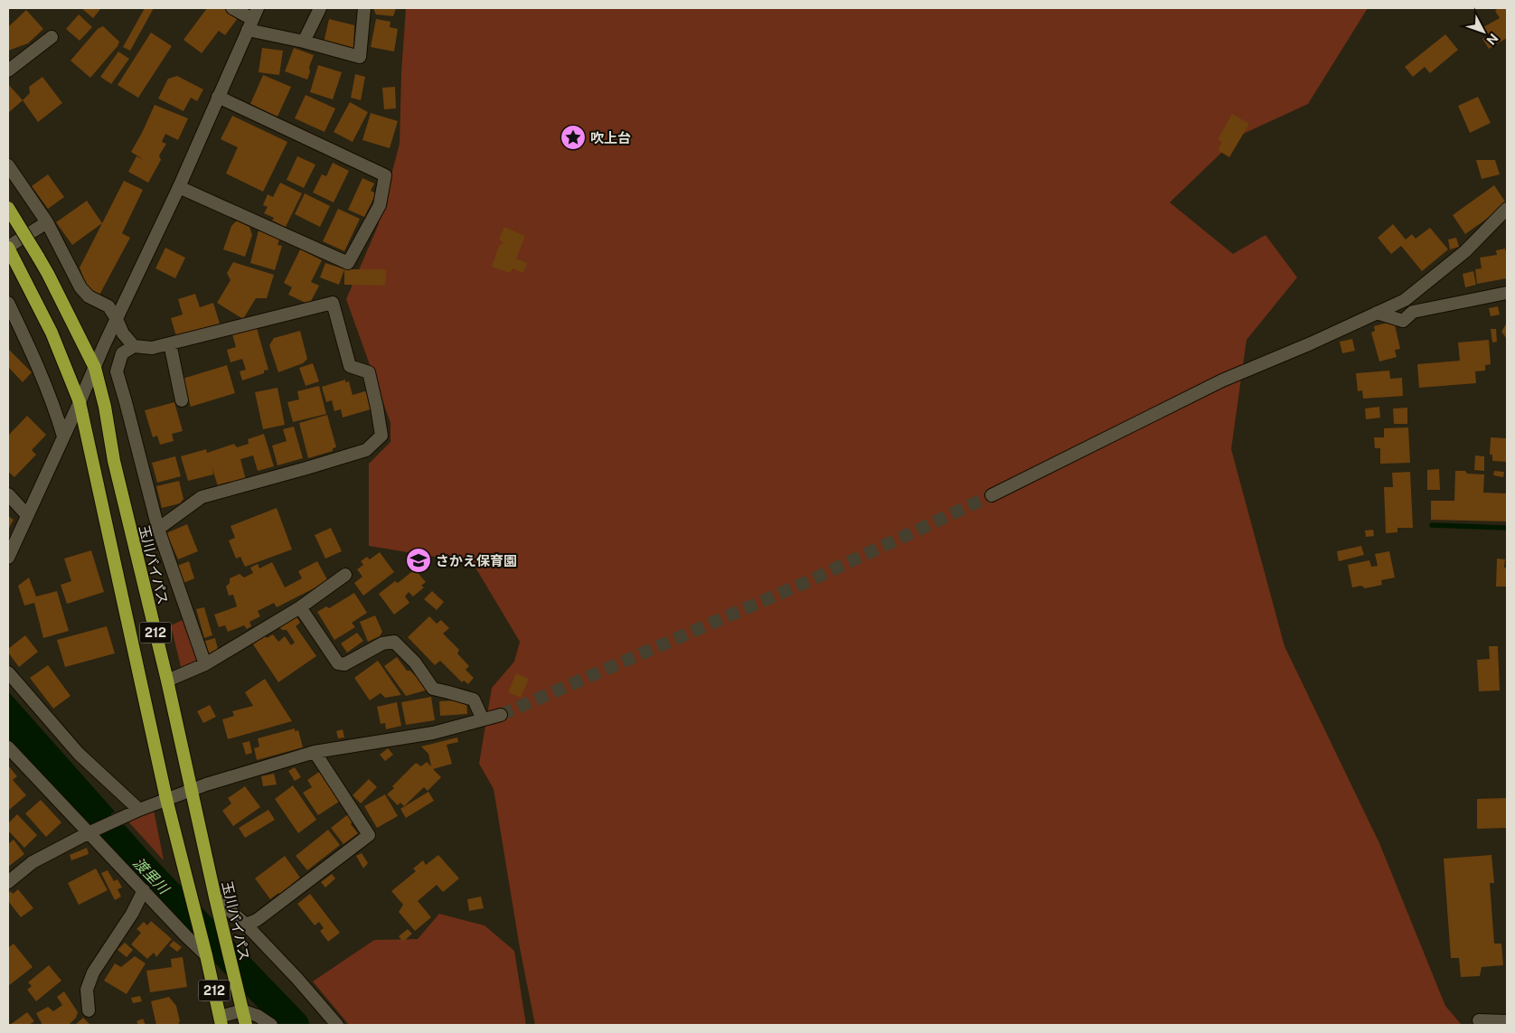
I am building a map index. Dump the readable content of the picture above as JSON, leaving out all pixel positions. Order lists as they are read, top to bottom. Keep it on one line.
{"streets":{"highway":["玉川バイパス","212"]},"water":["渡里川"],"places":{"place":["吹上台"],"school or university":["さかえ保育園"]},"north":"bottom right"}
